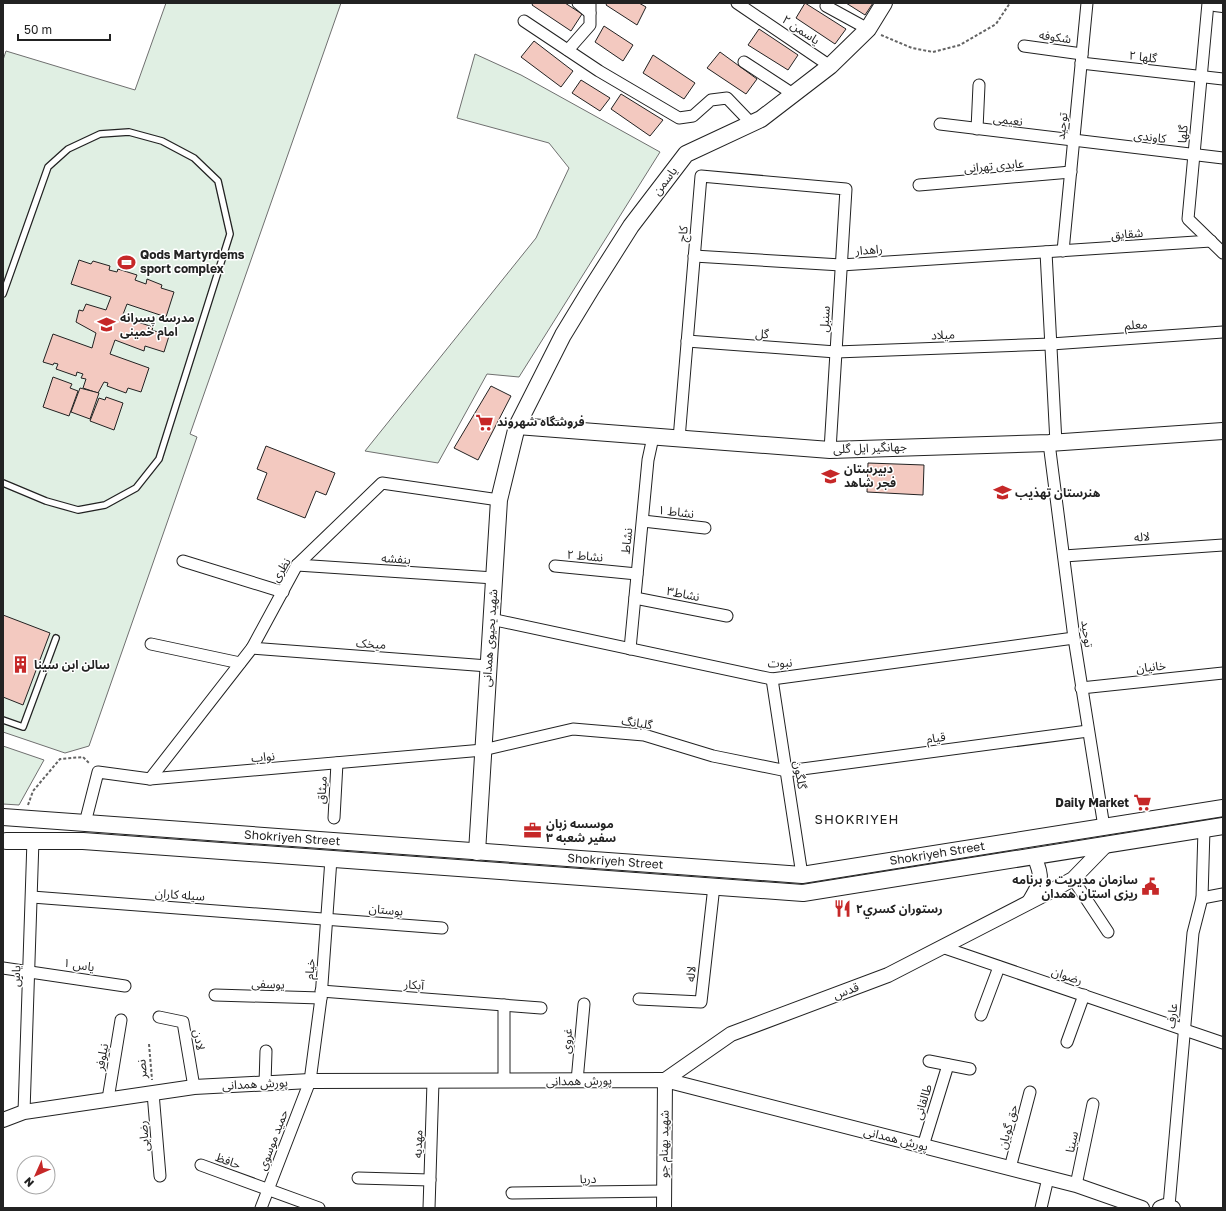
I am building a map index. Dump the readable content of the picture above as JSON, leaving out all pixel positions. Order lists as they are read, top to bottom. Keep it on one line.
{"streets":{"main road":["یاسمن","جهانگیر ایل گلی","شهید یحیوی همدانی","Shokriyeh Street"],"street":["یاسمن ۲","شکوفه","گلها ۲","نعیمی","توحید","گلها","کاوندی","عابدی تهرانی","کاج","شقایق","راهدار","سنبل","معلم","گل","میلاد","نشاط ۱","لاله","نشاط","نشاط ۲","بنفشه","نظری","نشاط۳","میخک","نبوت","خانیان","گلبانگ","قیام","نواب","گلگون","میثاق","سیله کاران","بوستان","یاس ۱","خیام","یاس","رضوان","یوسفی","آبکار","قدس","عارف","لادن","غروی","نیلوفر","پورش همدانی","طالقانی","حق گویان","رضایی","حمید موسوی","سینا","مهدیه","شهید بهنام جو","حافظ","دریا"],"path":["نصر"]},"crossings":[["یاسمن ۲","یاسمن"],["شکوفه","گلها ۲"],["شکوفه","توحید"],["گلها ۲","توحید"],["گلها ۲","گلها"],["نعیمی","توحید"],["نعیمی","کاوندی"],["توحید","کاوندی"],["توحید","عابدی تهرانی"],["توحید","شقایق"],["توحید","راهدار"],["توحید","معلم"],["توحید","میلاد"],["توحید","جهانگیر ایل گلی"],["توحید","لاله"],["توحید","نبوت"],["توحید","خانیان"],["توحید","قیام"],["توحید","Shokriyeh Street"],["گلها","کاوندی"],["گلها","شقایق"],["یاسمن","جهانگیر ایل گلی"],["یاسمن","شهید یحیوی همدانی"],["کاج","راهدار"],["کاج","سنبل"],["کاج","گل"],["کاج","جهانگیر ایل گلی"],["شقایق","راهدار"],["راهدار","سنبل"],["سنبل","گل"],["سنبل","میلاد"],["سنبل","جهانگیر ایل گلی"],["معلم","میلاد"],["گل","میلاد"],["جهانگیر ایل گلی","نشاط"],["جهانگیر ایل گلی","شهید یحیوی همدانی"],["نشاط ۱","نشاط"],["لاله","Shokriyeh Street"],["نشاط","نشاط ۲"],["نشاط","نشاط۳"],["نشاط","نبوت"],["بنفشه","نظری"],["بنفشه","شهید یحیوی همدانی"],["نظری","شهید یحیوی همدانی"],["نظری","میخک"],["نظری","نواب"],["شهید یحیوی همدانی","میخک"],["شهید یحیوی همدانی","نبوت"],["شهید یحیوی همدانی","گلبانگ"],["شهید یحیوی همدانی","نواب"],["شهید یحیوی همدانی","Shokriyeh Street"],["نبوت","گلگون"],["گلبانگ","قیام"],["گلبانگ","نواب"],["گلبانگ","گلگون"],["قیام","گلگون"],["نواب","میثاق"],["گلگون","Shokriyeh Street"],["Shokriyeh Street","خیام"],["Shokriyeh Street","یاس"],["Shokriyeh Street","قدس"],["Shokriyeh Street","عارف"],["سیله کاران","بوستان"],["سیله کاران","خیام"],["سیله کاران","یاس"],["بوستان","خیام"],["یاس ۱","یاس"],["خیام","یوسفی"],["خیام","آبکار"],["خیام","پورش همدانی"],["خیام","حمید موسوی"],["یاس","پورش همدانی"],["رضوان","قدس"],["رضوان","عارف"],["یوسفی","آبکار"],["قدس","پورش همدانی"],["قدس","شهید بهنام جو"],["لادن","پورش همدانی"],["غروی","پورش همدانی"],["نیلوفر","پورش همدانی"],["نصر","پورش همدانی"],["نصر","رضایی"],["پورش همدانی","طالقانی"],["پورش همدانی","حق گویان"],["پورش همدانی","رضایی"],["پورش همدانی","حمید موسوی"],["پورش همدانی","سینا"],["پورش همدانی","مهدیه"],["پورش همدانی","شهید بهنام جو"],["حمید موسوی","حافظ"],["شهید بهنام جو","دریا"]],"districts":["SHOKRIYEH"],"places":{"sports":["Qods Martyrdems sport complex"],"school or university":["مدرسه پسرانه امام خمینی","دبیرستان فجر شاهد","هنرستان تهذیب"],"supermarket":["فروشگاه شهروند","Daily Market"],"building":["سالن ابن سینا"],"office":["موسسه زبان سفیر شعبه ۳"],"public building":["سازمان مدیریت و برنامه ریزی استان همدان"],"restaurant":["رستوران کسري٢"]},"scale_bar":"50 m","north":"bottom left"}
